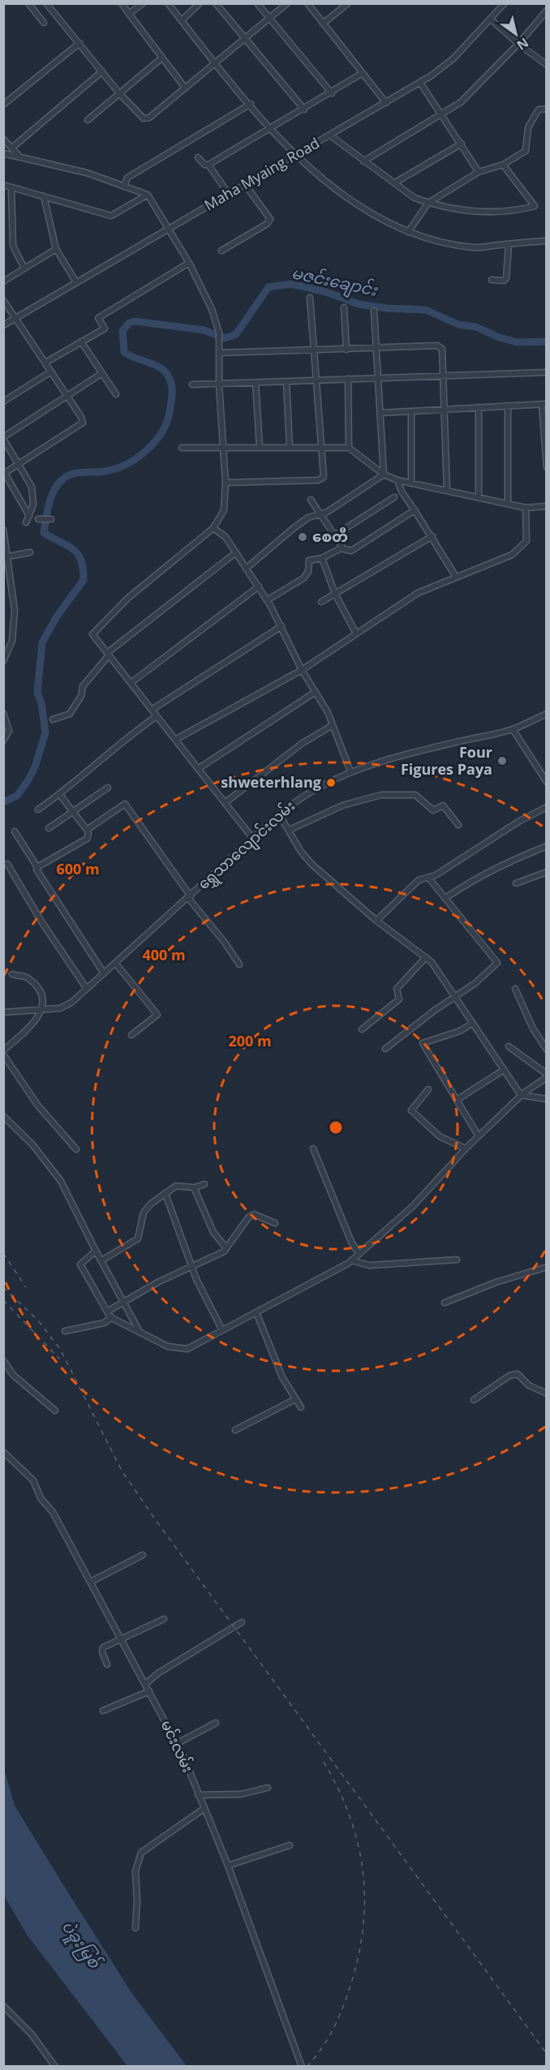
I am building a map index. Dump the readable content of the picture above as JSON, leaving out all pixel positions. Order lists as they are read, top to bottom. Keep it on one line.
{"streets":{"street":["Maha Myaing Road","ရွှေသာလျောင်းလမ်း","မင်းလမ်း"]},"water":["မဇင်းချောင်း","ပဲခူးမြစ်"],"places":["စေတီ","Four Figures Paya","shweterhlang"],"north":"bottom right","rings":["600 m","400 m","200 m"]}
